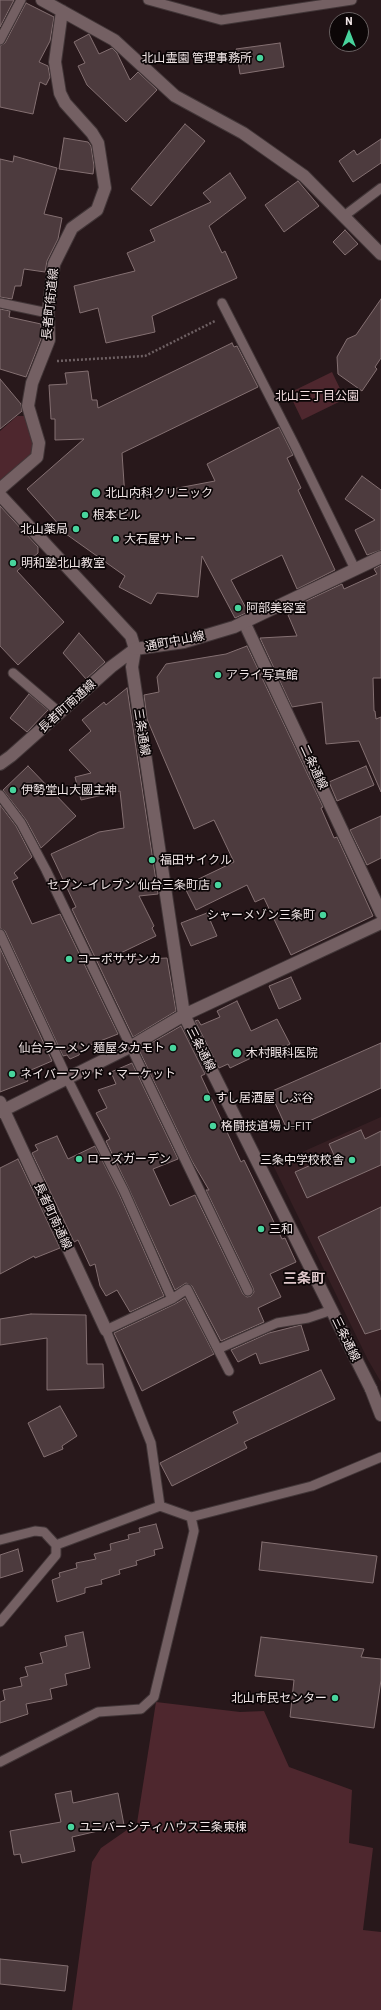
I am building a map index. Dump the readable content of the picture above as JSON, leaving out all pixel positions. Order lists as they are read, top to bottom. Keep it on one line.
{"streets":{"street":["長者町街道線","通町中山線","長者町南通線","三条通線","二条通線"]},"crossings":[["通町中山線","長者町南通線"],["通町中山線","三条通線"],["通町中山線","二条通線"],["長者町南通線","三条通線"]],"districts":["三条町"],"parks":["北山三丁目公園"],"places":["北山霊園 管理事務所","北山内科クリニック","根本ビル","北山薬局","大石屋サトー","明和塾北山教室","阿部美容室","アライ写真館","伊勢堂山大國主神","福田サイクル","セブン-イレブン 仙台三条町店","シャーメゾン三条町","コーポサザンカ","仙台ラーメン 麺屋タカモト","木村眼科医院","ネイバーフッド・マーケット","すし居酒屋 しぶ谷","格闘技道場 J-FIT","ローズガーデン","三条中学校校舎","三和","北山市民センター","ユニバーシティハウス三条東棟"],"north":"top"}
